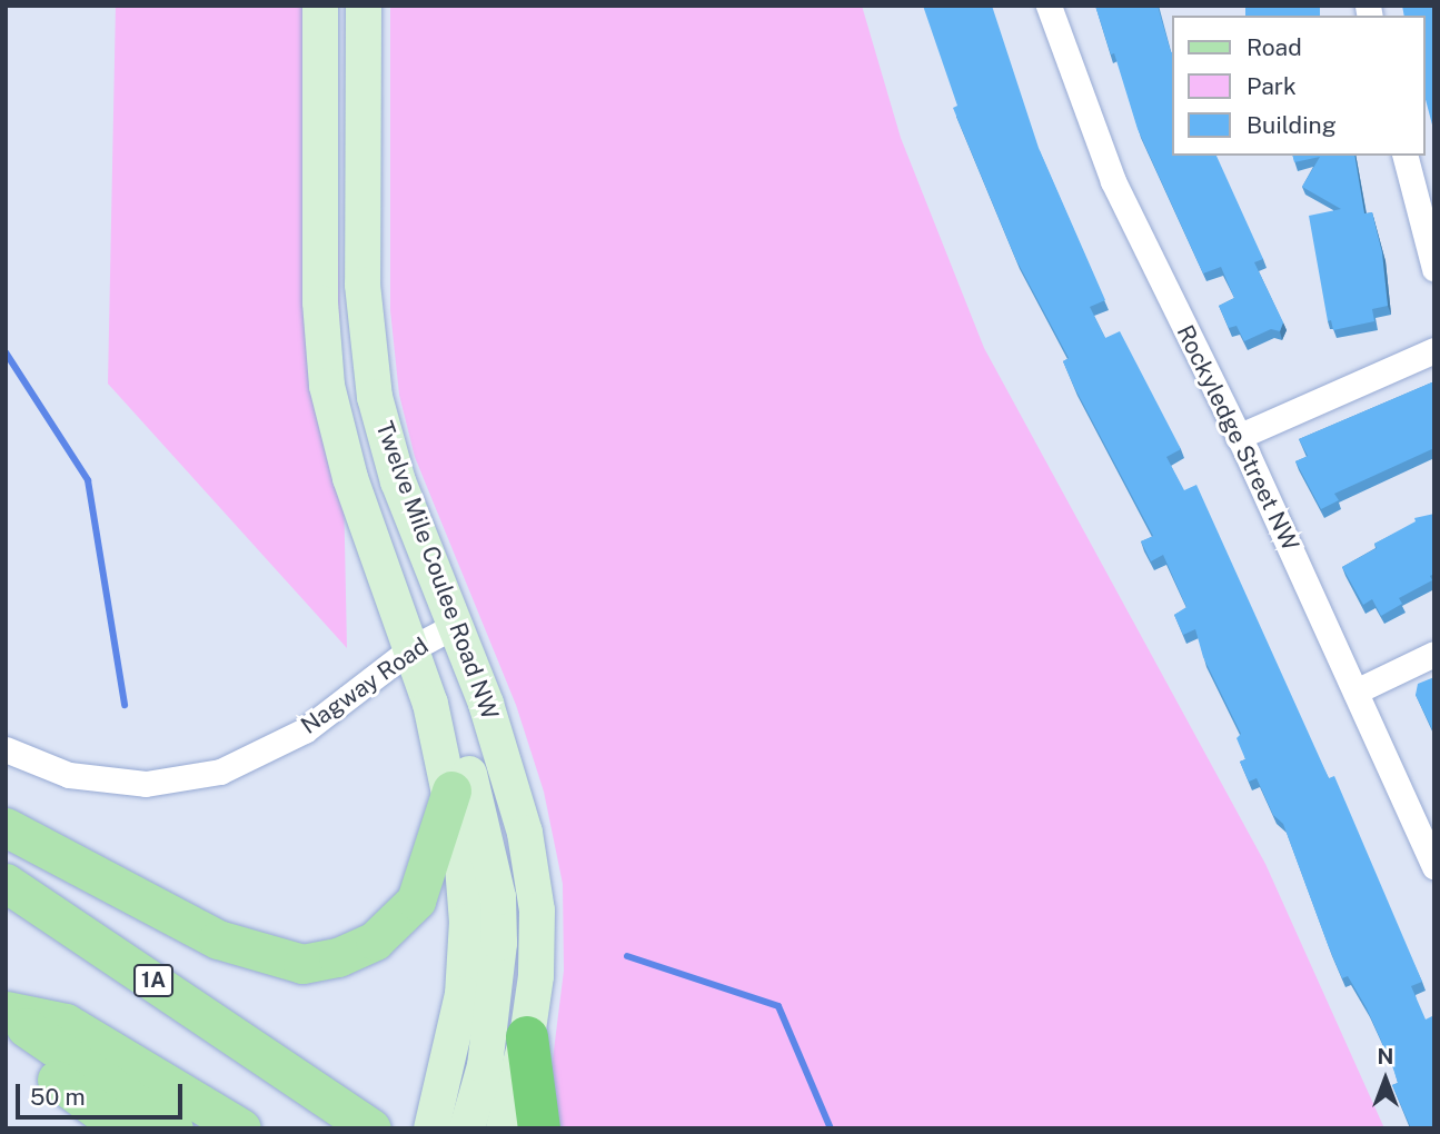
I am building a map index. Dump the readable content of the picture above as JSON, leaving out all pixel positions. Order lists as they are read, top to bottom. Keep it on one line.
{"streets":{"main road":["Twelve Mile Coulee Road NW","1A"],"street":["Rockyledge Street NW","Nagway Road"]},"crossings":[["Twelve Mile Coulee Road NW","Nagway Road"]],"legend":["Road","Park","Building"],"scale_bar":"50 m","north":"top"}
